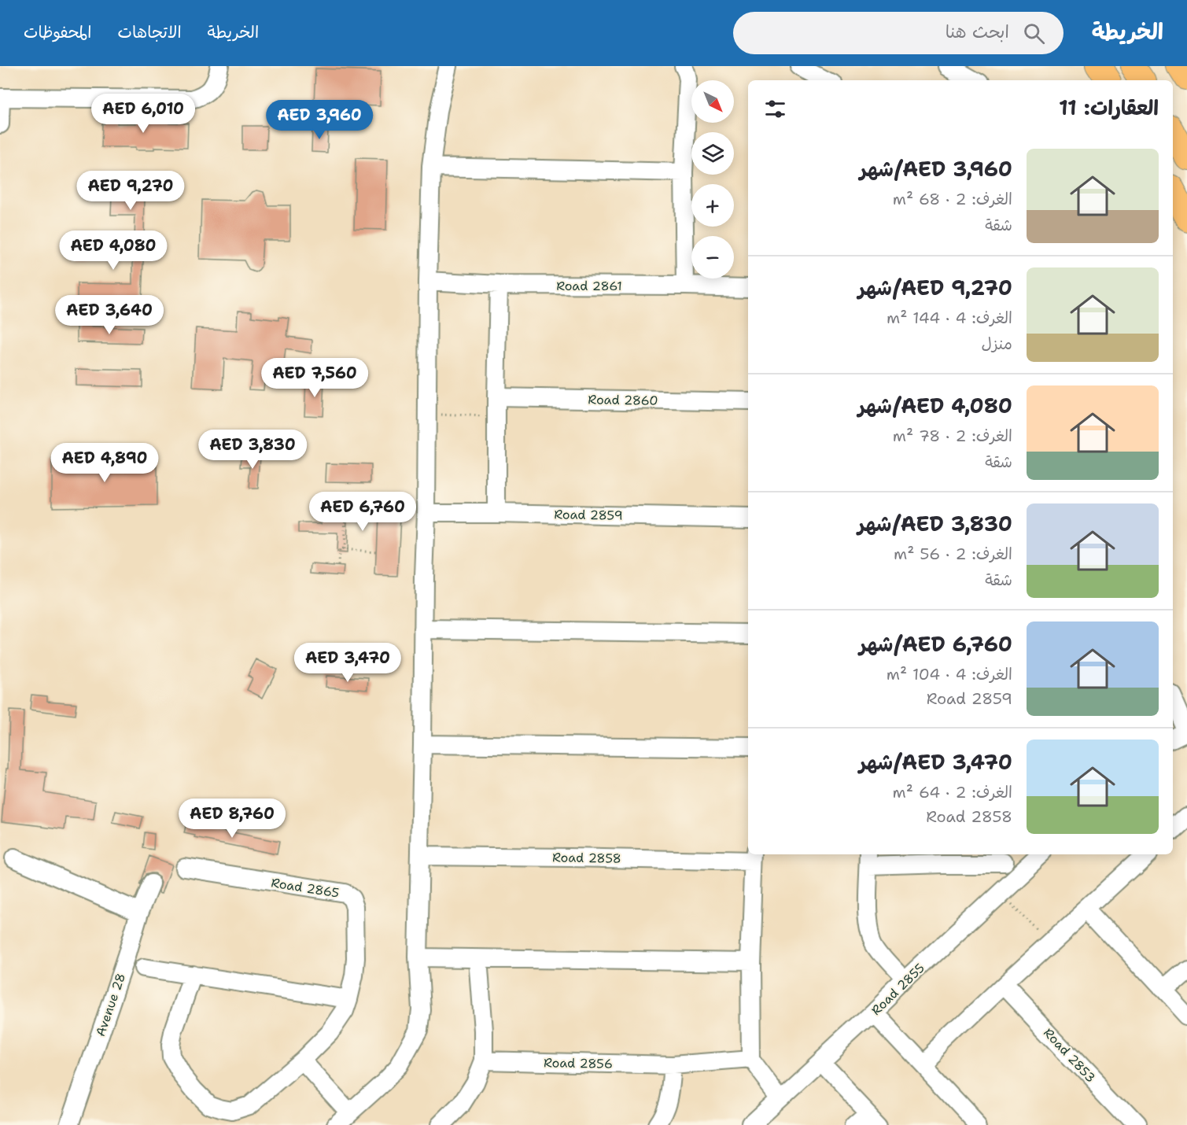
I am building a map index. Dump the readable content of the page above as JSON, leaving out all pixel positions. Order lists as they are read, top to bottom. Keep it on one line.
{"streets":{"street":["Road 2861","Road 2860","Road 2859","Road 2858","Road 2865","Road 2855","Avenue 28","Road 2853","Road 2856"]},"crossings":[["Road 2858","Road 2856"]],"north":"bottom right","page":{"header":"الخريطة","search":"ابحث هنا","nav":["الخريطة","الاتجاهات","المحفوظات"],"map_buttons":["+","−"],"heading":"العقارات: 11","price":["AED 6,010","AED 3,960","AED 9,270","AED 4,080","AED 3,640","AED 7,560","AED 3,830","AED 4,890","AED 6,760","AED 3,470","AED 8,760"],"list":[{"name":"AED 3,960/شهر","note":"الغرف: 2 · 68 m² · شقة"},{"name":"AED 9,270/شهر","note":"الغرف: 4 · 144 m² · منزل"},{"name":"AED 4,080/شهر","note":"الغرف: 2 · 78 m² · شقة"},{"name":"AED 3,830/شهر","note":"الغرف: 2 · 56 m² · شقة"},{"name":"AED 6,760/شهر","note":"الغرف: 4 · 104 m² · Road 2859"},{"name":"AED 3,470/شهر","note":"الغرف: 2 · 64 m² · Road 2858"}]}}
